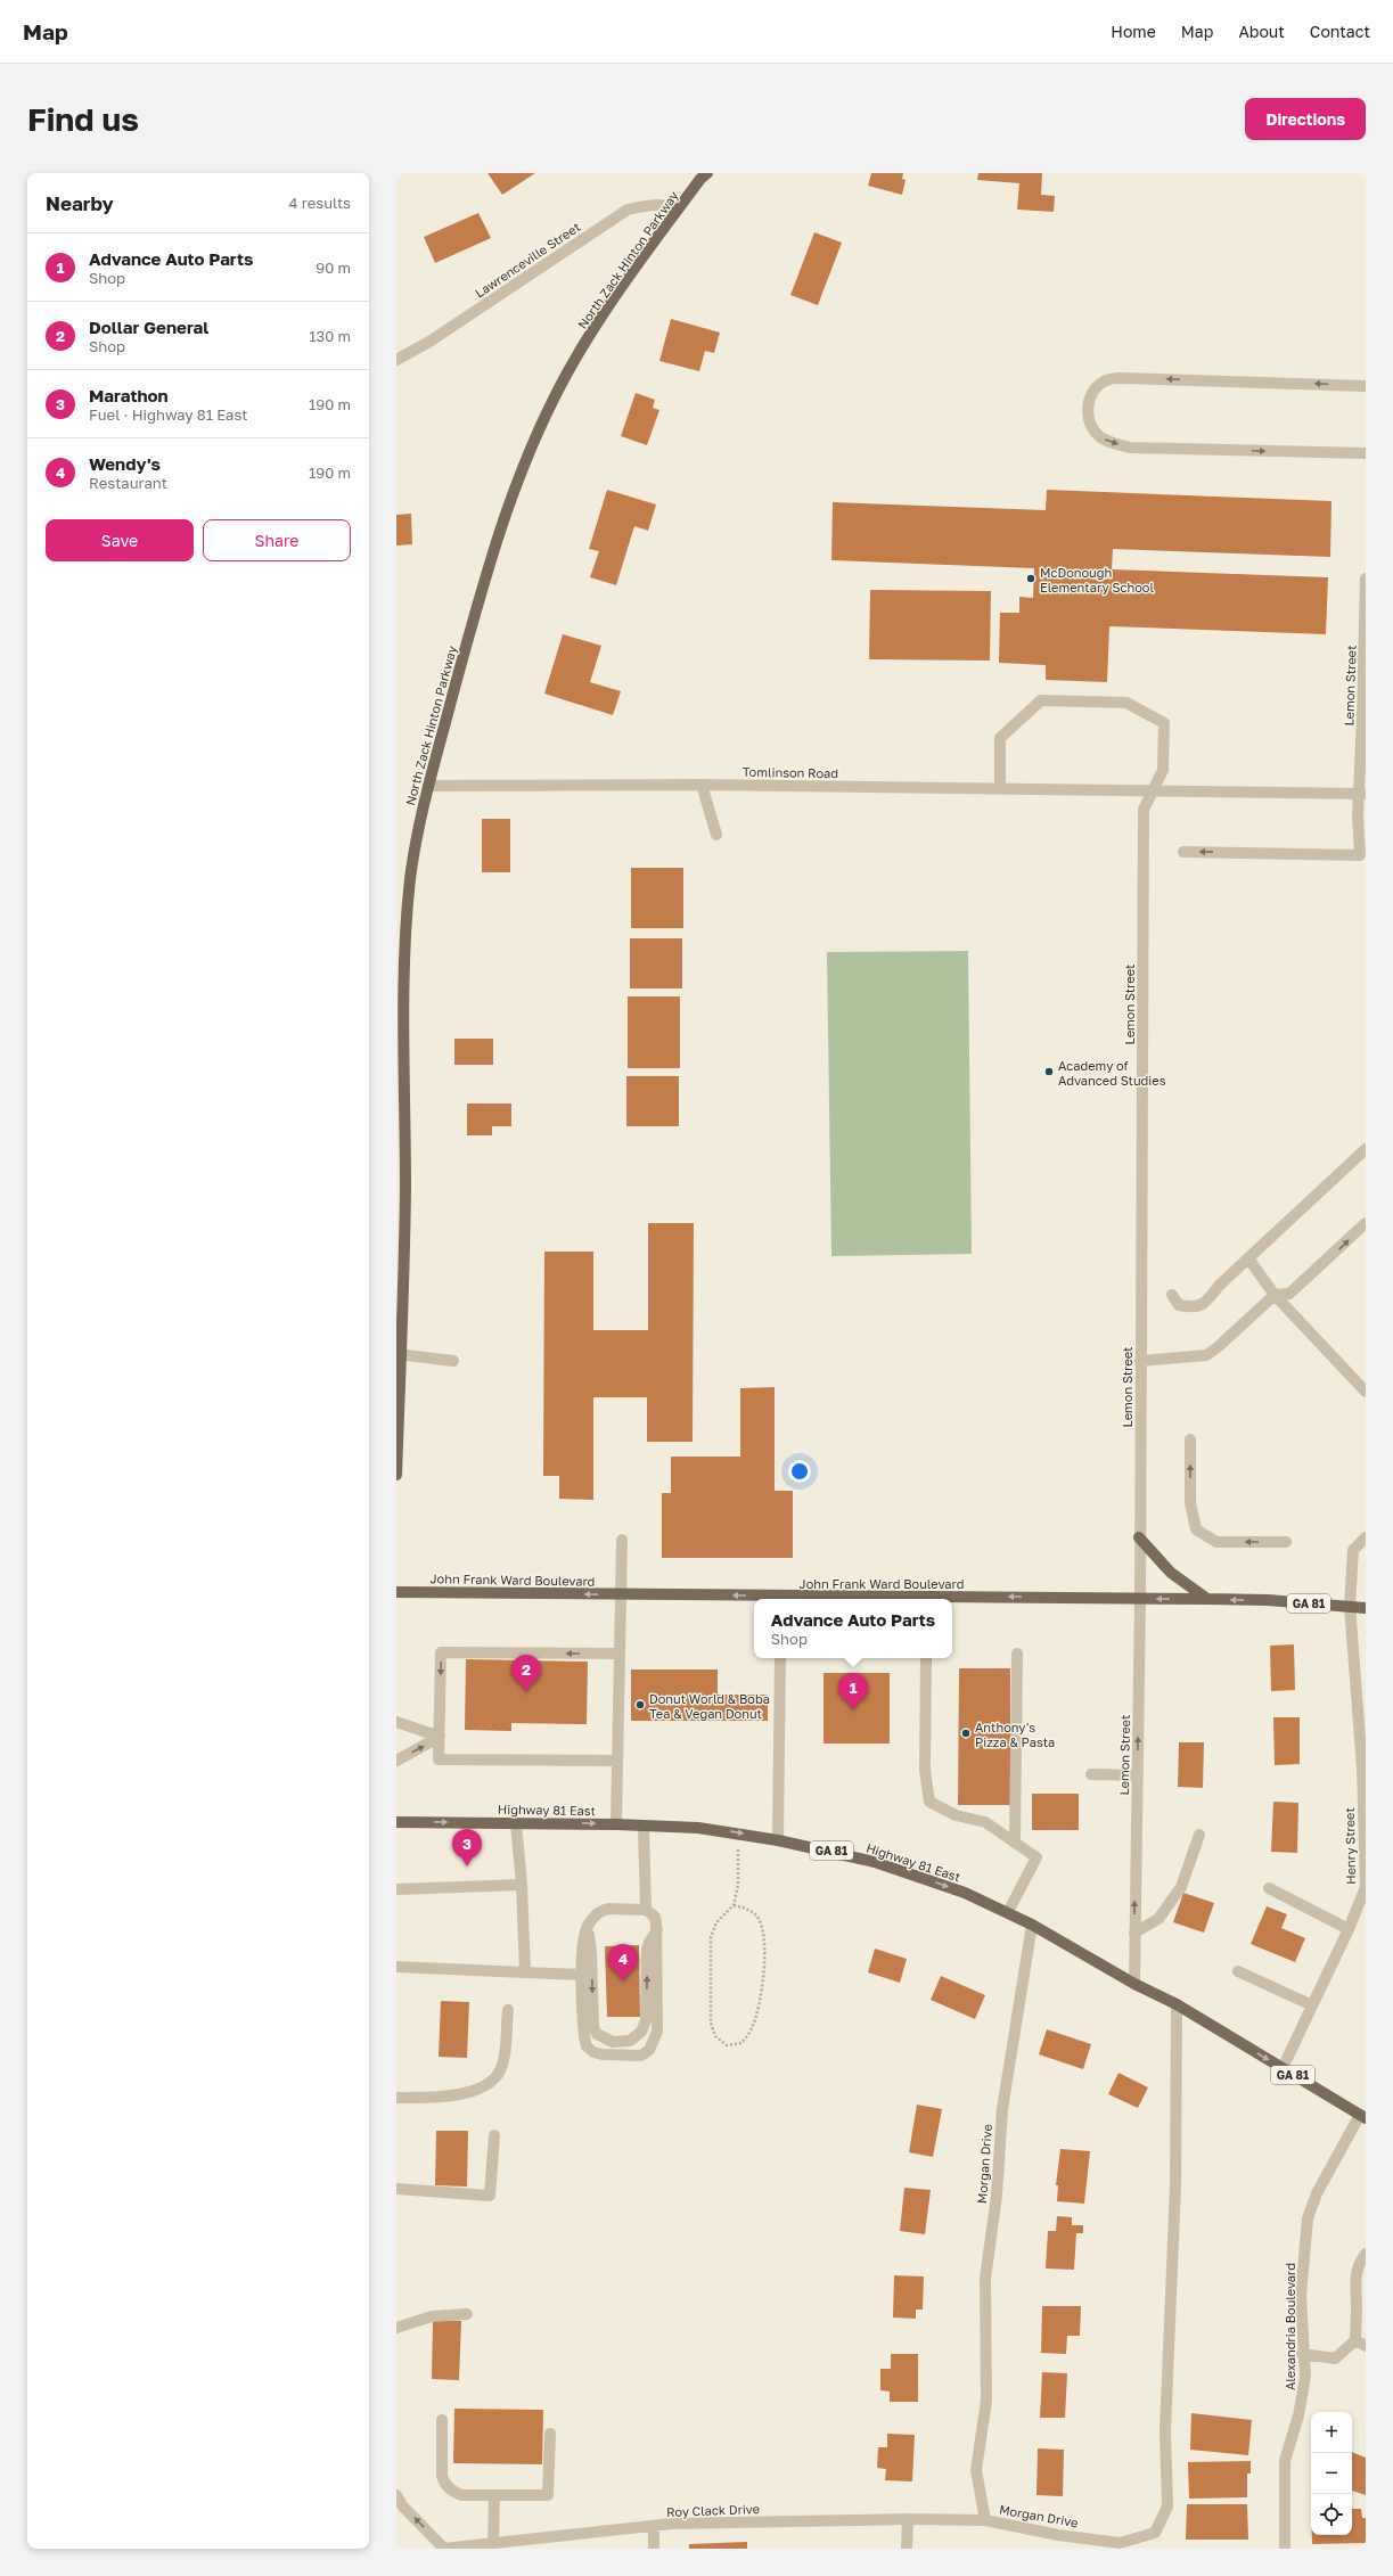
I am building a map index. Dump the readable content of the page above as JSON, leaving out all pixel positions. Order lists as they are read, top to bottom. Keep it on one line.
{"streets":{"main road":["North Zack Hinton Parkway","John Frank Ward Boulevard","GA 81","Highway 81 East"],"street":["Lawrenceville Street","Lemon Street","Tomlinson Road","Henry Street","Morgan Drive","Alexandria Boulevard","Roy Clack Drive"]},"crossings":[["Lawrenceville Street","North Zack Hinton Parkway"],["North Zack Hinton Parkway","Tomlinson Road"],["Lemon Street","Tomlinson Road"],["Lemon Street","John Frank Ward Boulevard"],["Lemon Street","Highway 81 East"],["John Frank Ward Boulevard","Henry Street"],["Highway 81 East","Henry Street"],["Highway 81 East","Morgan Drive"],["Highway 81 East","Alexandria Boulevard"],["Morgan Drive","Roy Clack Drive"]],"one_way":["John Frank Ward Boulevard","Highway 81 East"],"places":["McDonough Elementary School","Academy of Advanced Studies","Donut World & Boba Tea & Vegan Donut","Anthony's Pizza & Pasta"],"page":{"header":"Map","nav":["Home","Map","About","Contact"],"buttons":["Directions",["Save","Share"]],"title":"Find us","heading":["Nearby","4 results"],"list":[{"mark":"1","name":"Advance Auto Parts","note":"Shop","value":"90 m"},{"mark":"2","name":"Dollar General","note":"Shop","value":"130 m"},{"mark":"3","name":"Marathon","note":"Fuel · Highway 81 East","value":"190 m"},{"mark":"4","name":"Wendy's","note":"Restaurant","value":"190 m"}],"popup":["Advance Auto Parts","Shop"],"pins":["2","1","3","4"],"map_buttons":["+","−"]}}
